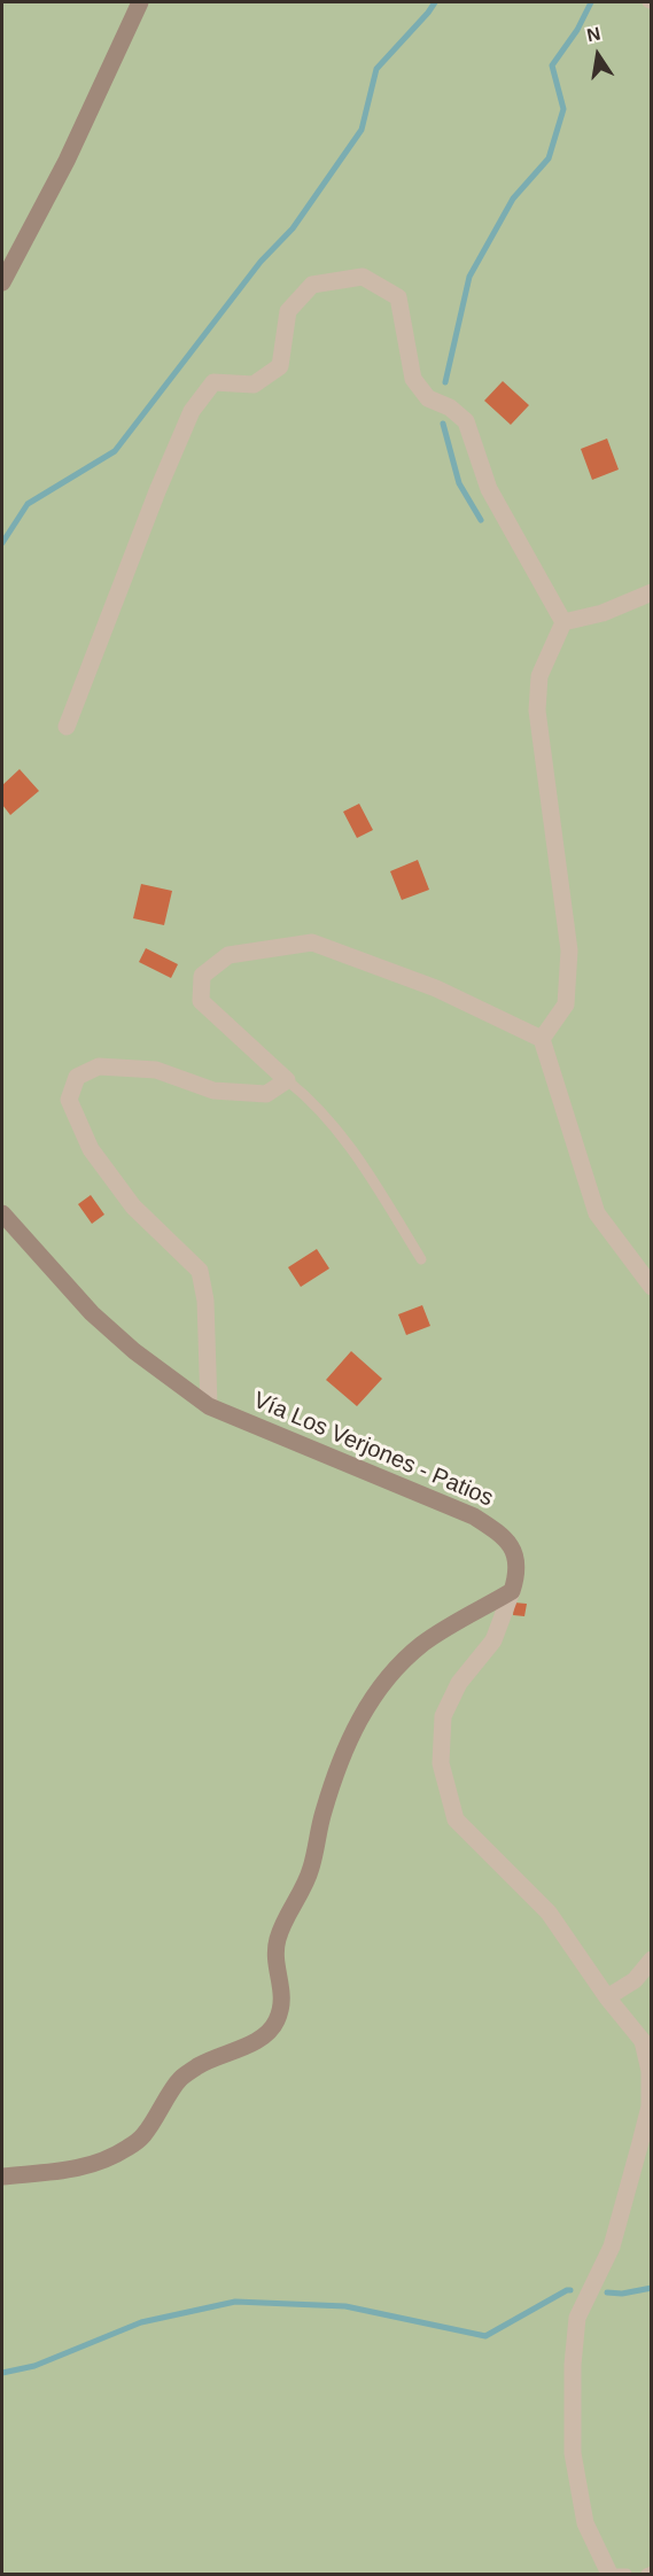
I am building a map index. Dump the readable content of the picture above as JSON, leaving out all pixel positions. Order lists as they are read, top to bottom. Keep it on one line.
{"streets":{"street":["Vía Los Verjones - Patios"]},"north":"top"}
